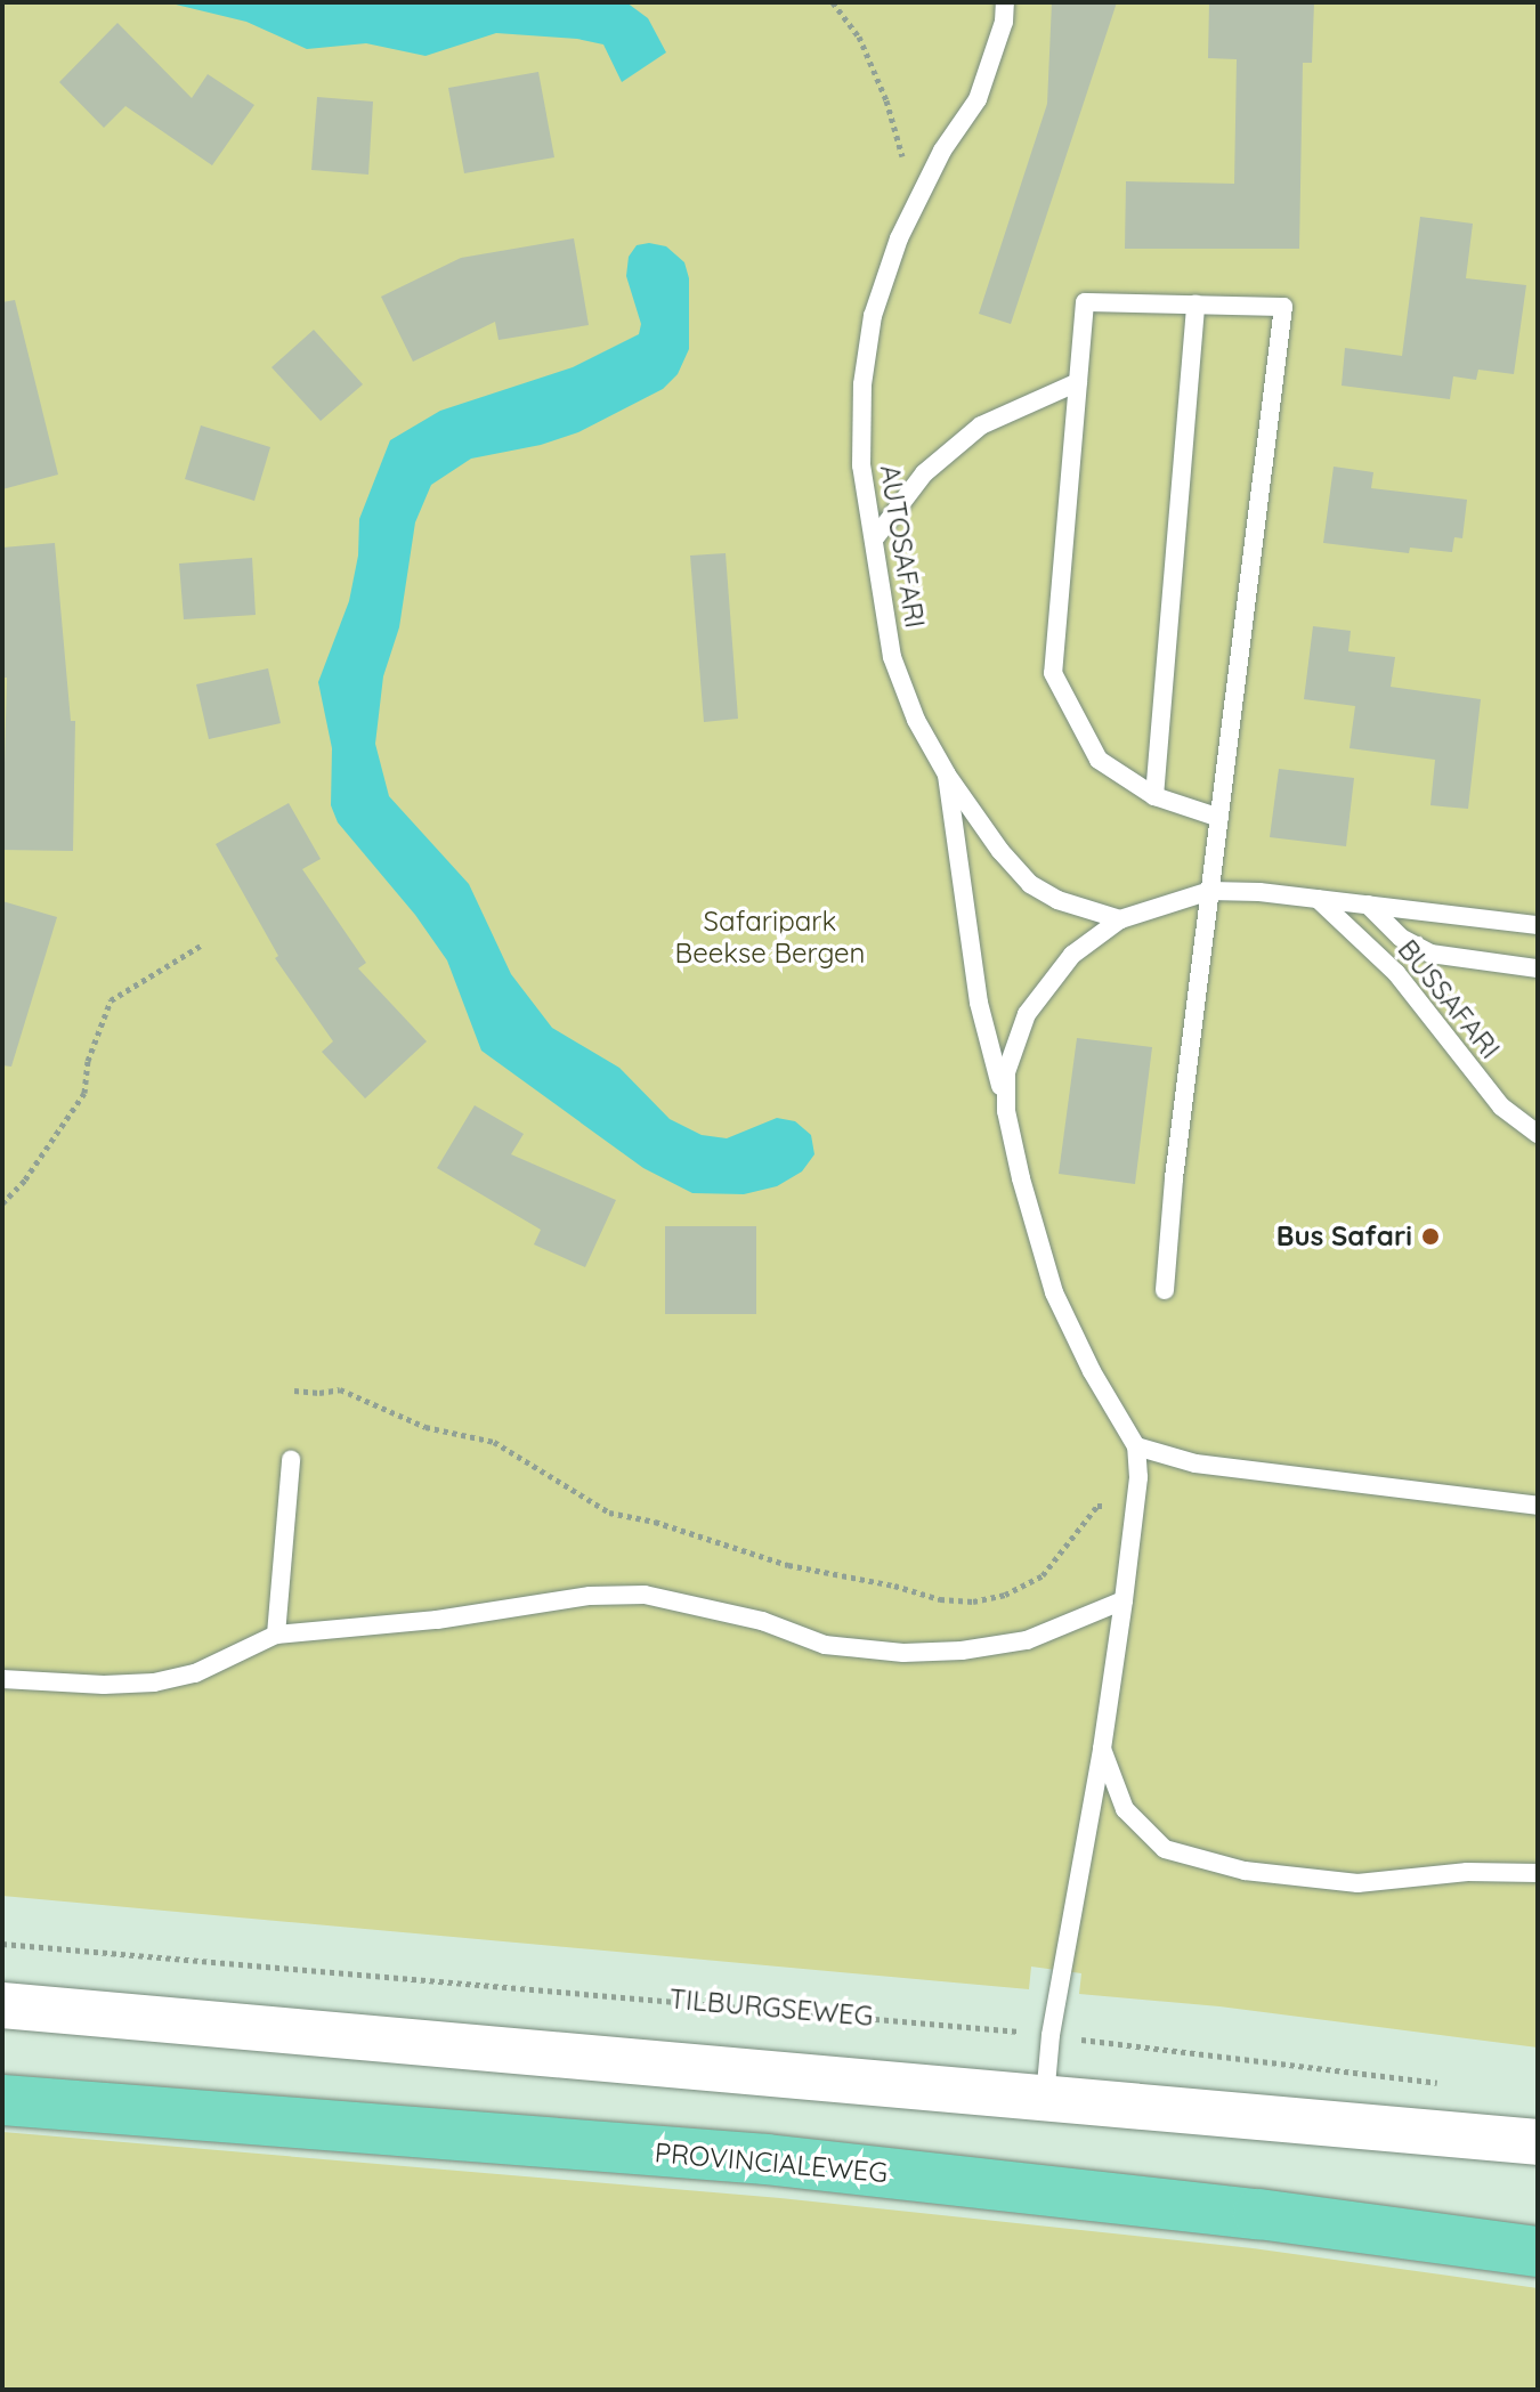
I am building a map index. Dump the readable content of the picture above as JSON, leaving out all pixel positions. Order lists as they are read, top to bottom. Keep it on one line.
{"streets":{"highway":["PROVINCIALEWEG"],"lane":["AUTOSAFARI","BUSSAFARI"],"path":["TILBURGSEWEG"]},"parks":["Safaripark Beekse Bergen"],"places":["Bus Safari"]}
